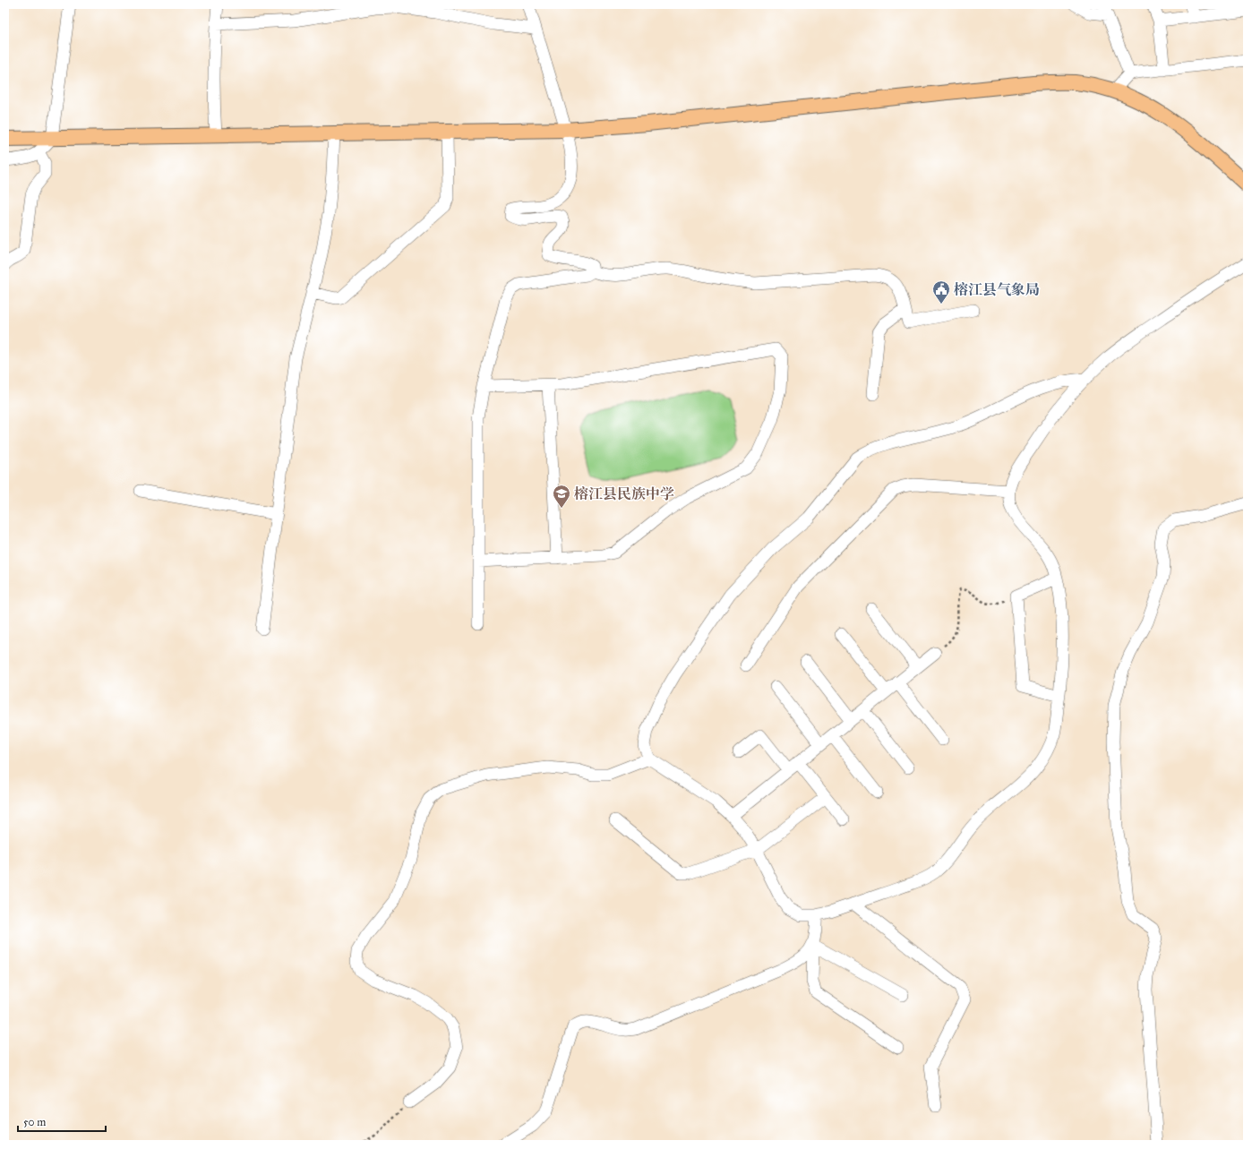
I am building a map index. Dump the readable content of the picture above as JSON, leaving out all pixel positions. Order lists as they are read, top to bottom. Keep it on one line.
{"places":{"public building":["榕江县气象局"],"school or university":["榕江县民族中学"]},"scale_bar":"50 m"}
